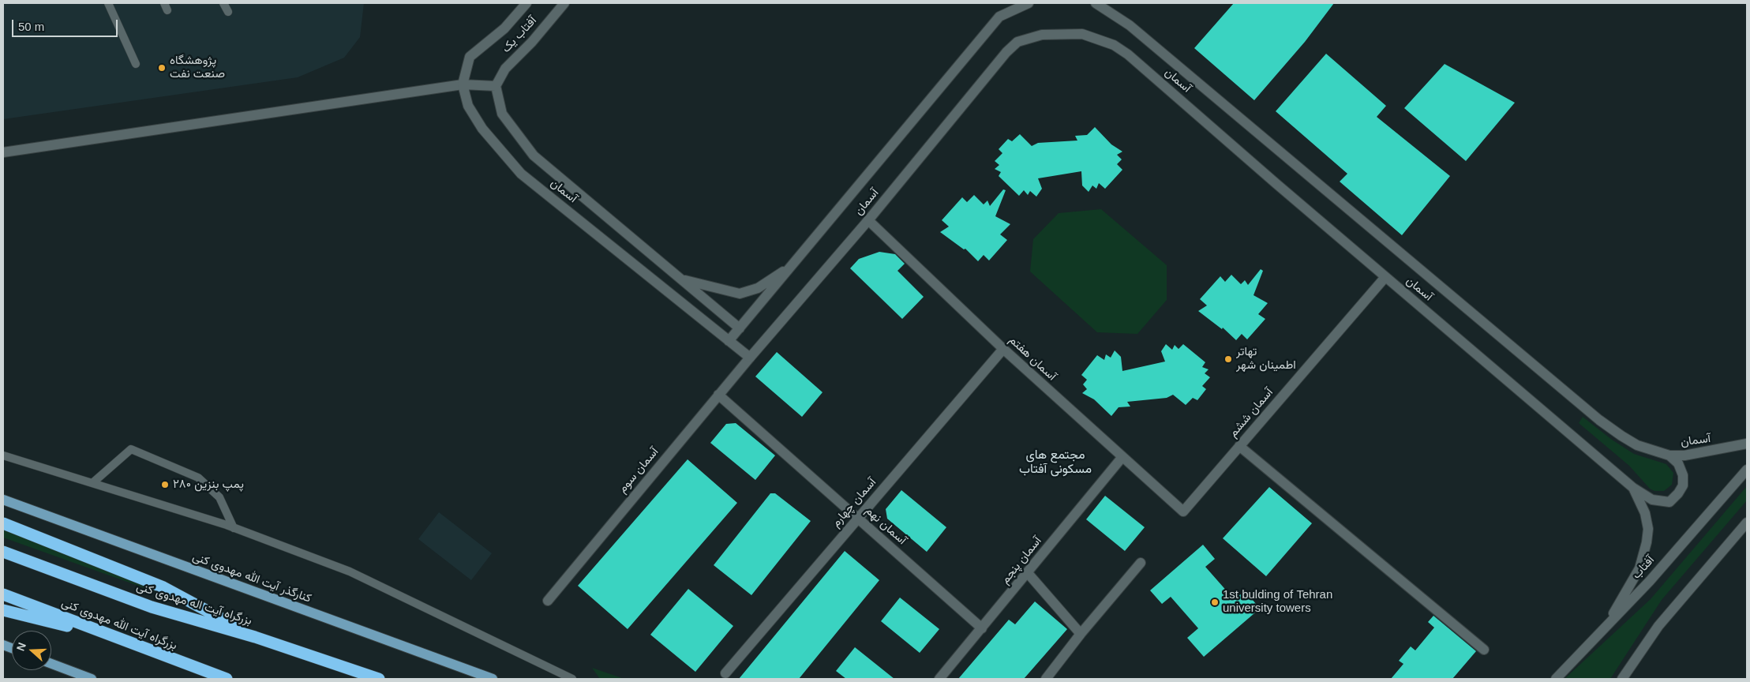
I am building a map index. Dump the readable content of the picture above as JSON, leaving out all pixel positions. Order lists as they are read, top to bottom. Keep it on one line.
{"streets":{"highway":["بزرگراه آیت اله مهدوی کنی","بزرگراه آیت الله مهدوی کنی"],"main road":["کنارگذر آیت الله مهدوی کنی"],"street":["آفتاب یک","آسمان","آسمان هفتم","آسمان ششم","آسمان سوم","آسمان چهارم","آسمان نهم","آسمان پنجم","آفتاب"]},"crossings":[["آفتاب یک","آسمان"],["آسمان","آسمان هفتم"],["آسمان","آسمان ششم"],["آسمان","آسمان سوم"],["آسمان هفتم","آسمان ششم"],["آسمان هفتم","آسمان چهارم"],["آسمان هفتم","آسمان پنجم"],["آسمان سوم","آسمان نهم"],["آسمان چهارم","آسمان نهم"],["آسمان نهم","آسمان پنجم"]],"districts":["مجتمع های مسکونی آفتاب"],"places":["پژوهشگاه صنعت نفت","تهاتر اطمینان شهر","پمپ بنزین ۲۸۰","1st bulding of Tehran university towers"],"scale_bar":"50 m","north":"left"}
